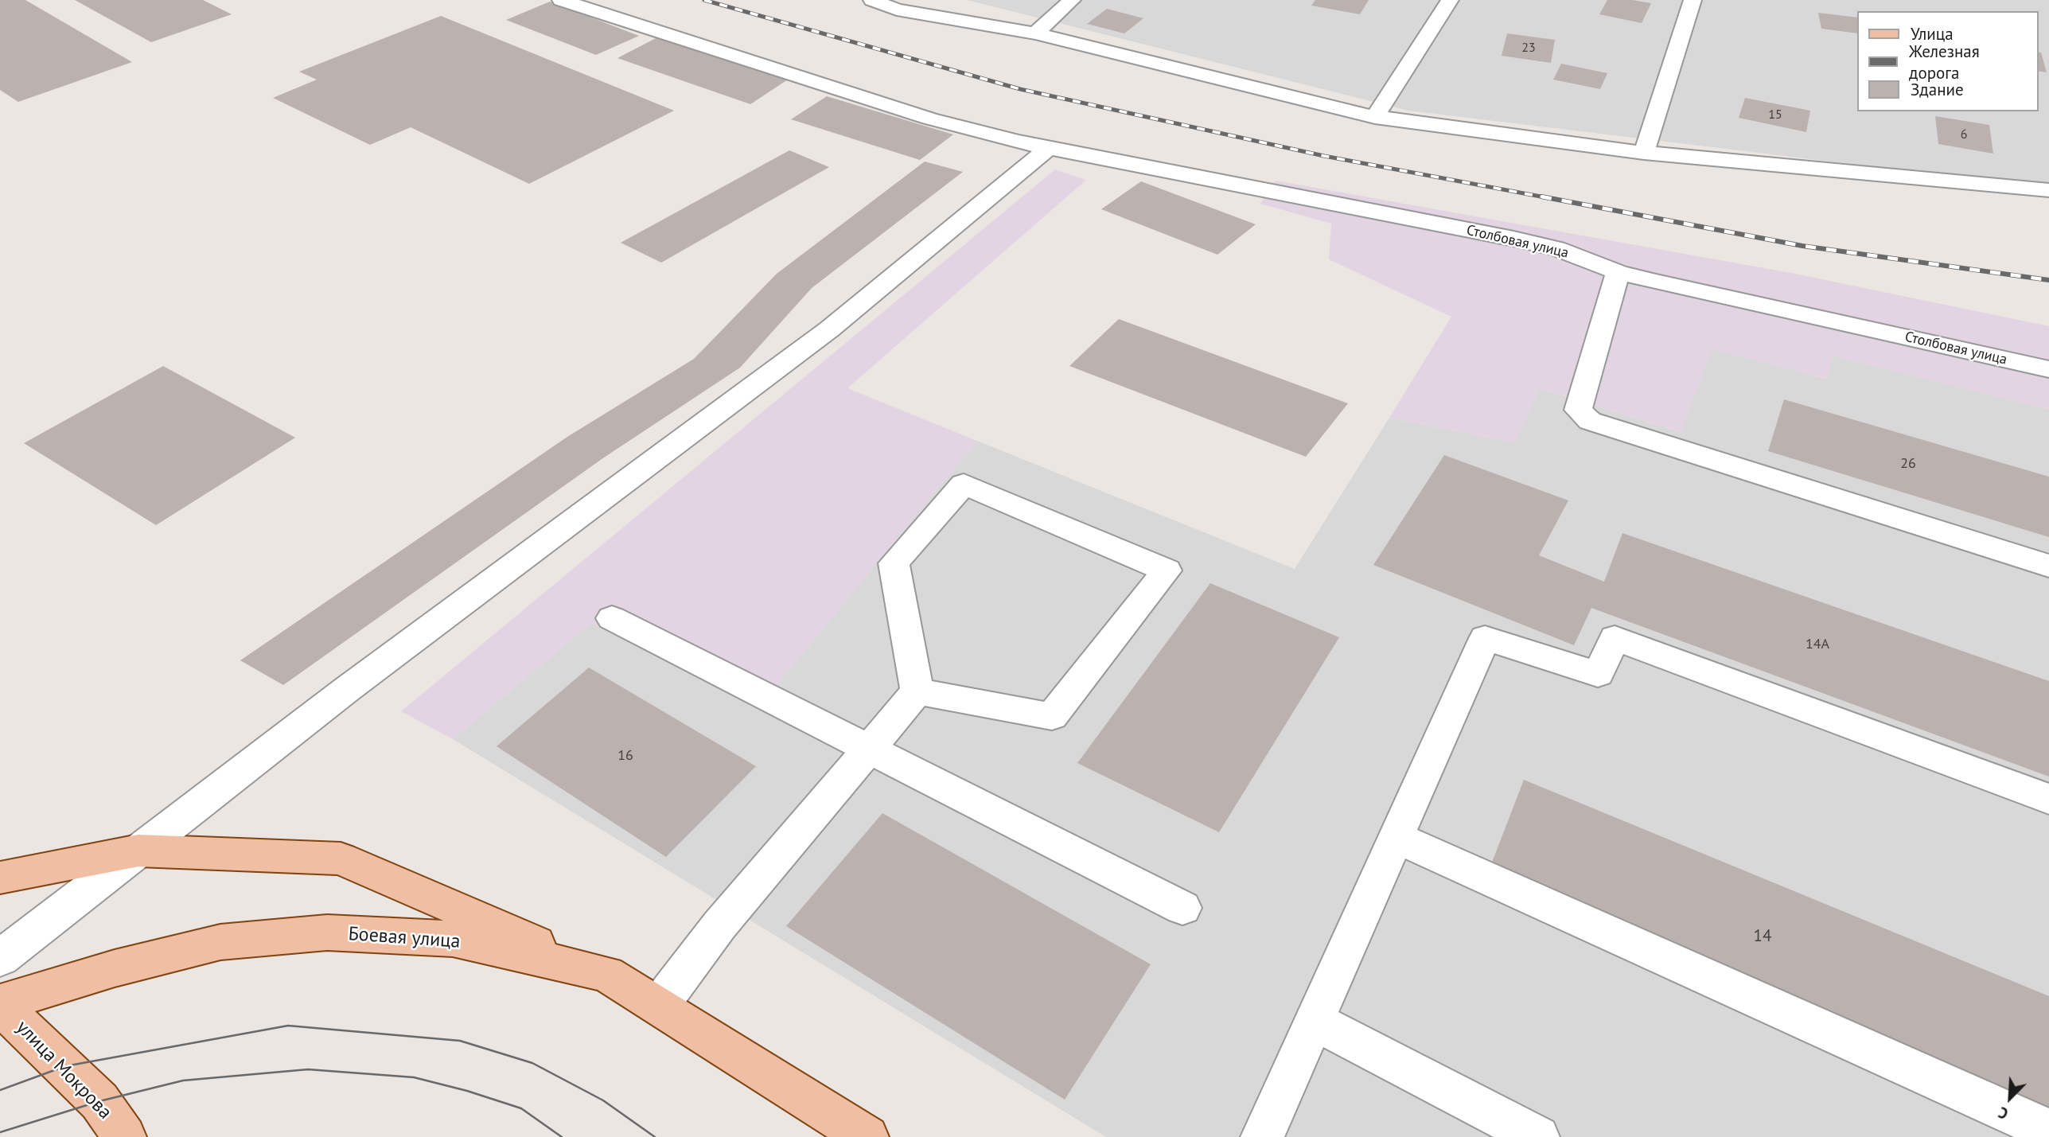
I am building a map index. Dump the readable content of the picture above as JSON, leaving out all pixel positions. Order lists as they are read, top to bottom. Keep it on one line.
{"streets":{"main road":["Боевая улица","улица Мокрова"],"street":["Столбовая улица"]},"crossings":[["Боевая улица","улица Мокрова"]],"house_numbers":["23","15","6","26","14А","16","14"],"legend":["Улица","Железная дорога","Здание"],"north":"bottom left"}
